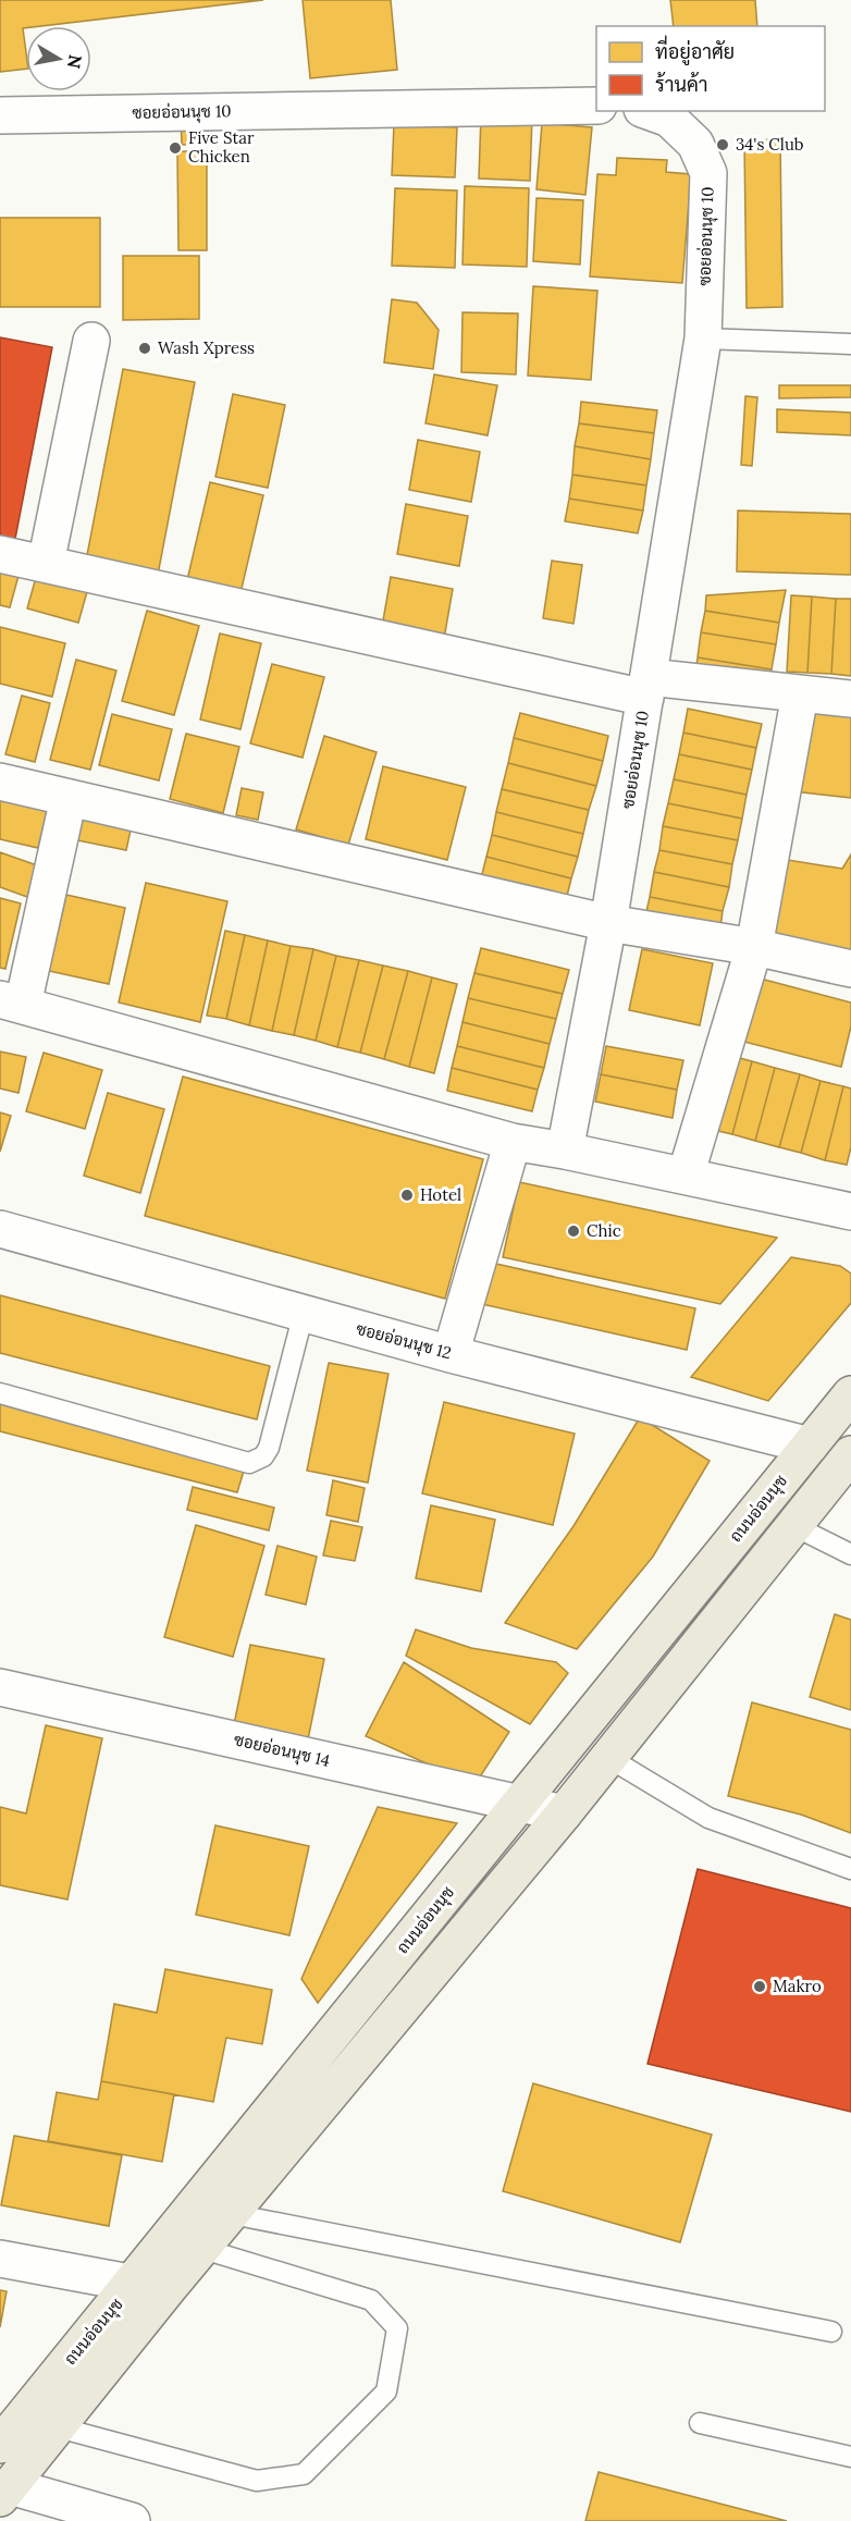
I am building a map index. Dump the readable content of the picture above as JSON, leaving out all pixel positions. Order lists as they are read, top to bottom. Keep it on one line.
{"streets":{"main road":["ถนนอ่อนนุช"],"street":["ซอยอ่อนนุช 10","ซอยอ่อนนุช 12","ซอยอ่อนนุช 14"]},"crossings":[["ซอยอ่อนนุช 12","ถนนอ่อนนุช"],["ถนนอ่อนนุช","ซอยอ่อนนุช 14"]],"places":["34's Club","Five Star Chicken","Wash Xpress","Hotel","Chic","Makro"],"legend":["ที่อยู่อาศัย","ร้านค้า"],"north":"right"}
